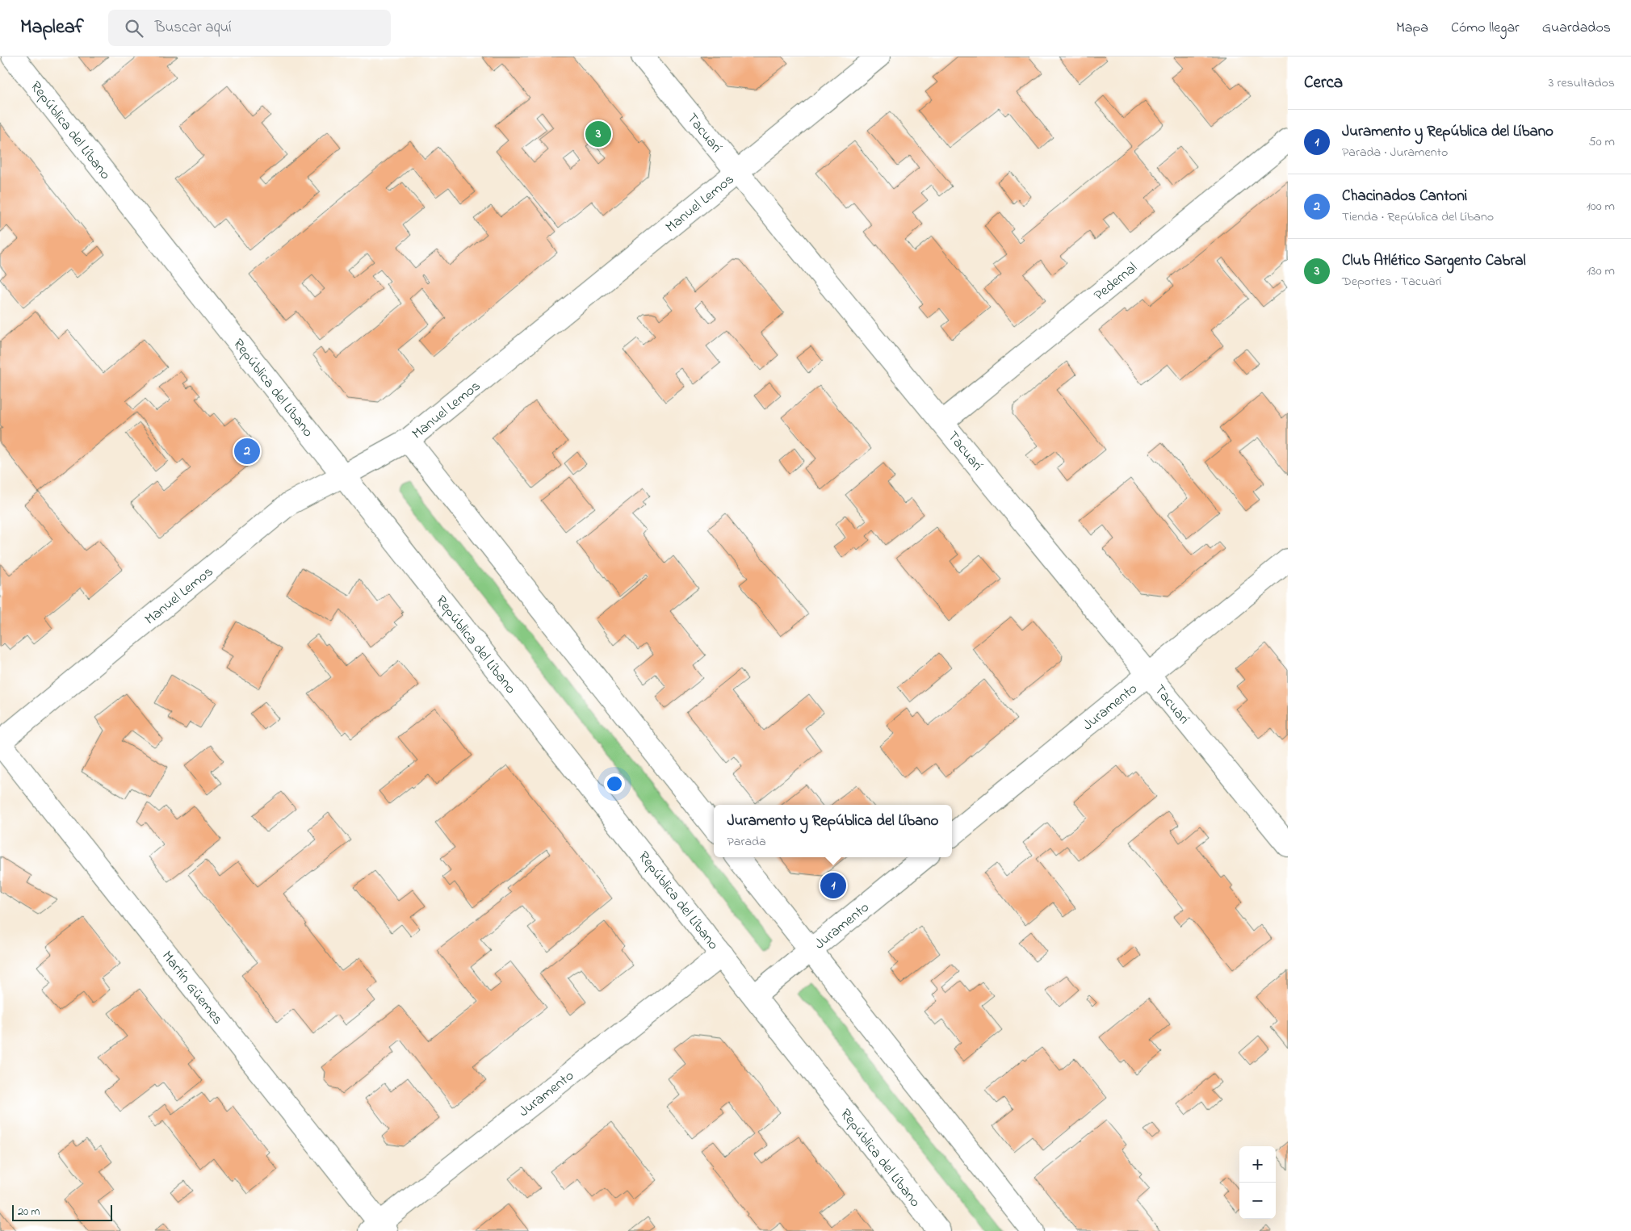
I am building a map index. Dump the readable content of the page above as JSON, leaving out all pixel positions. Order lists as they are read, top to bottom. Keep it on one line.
{"streets":{"street":["República del Líbano","Tacuarí","Manuel Lemos","Pedernal","Juramento","Martín Güemes"]},"crossings":[["República del Líbano","Manuel Lemos"],["República del Líbano","Juramento"],["Tacuarí","Manuel Lemos"],["Tacuarí","Pedernal"],["Tacuarí","Juramento"],["Manuel Lemos","Martín Güemes"],["Juramento","Martín Güemes"]],"scale_bar":"20 m","page":{"header":"Mapleaf","search":"Buscar aquí","nav":["Mapa","Cómo llegar","Guardados"],"heading":["Cerca","3 resultados"],"list":[{"mark":"1","name":"Juramento y República del Líbano","note":"Parada · Juramento","value":"50 m"},{"mark":"2","name":"Chacinados Cantoni","note":"Tienda · República del Líbano","value":"100 m"},{"mark":"3","name":"Club Atlético Sargento Cabral","note":"Deportes · Tacuarí","value":"130 m"}],"pins":["3","2","1"],"popup":["Juramento y República del Líbano","Parada"],"map_buttons":["+","−"],"scale":"20 m"}}
